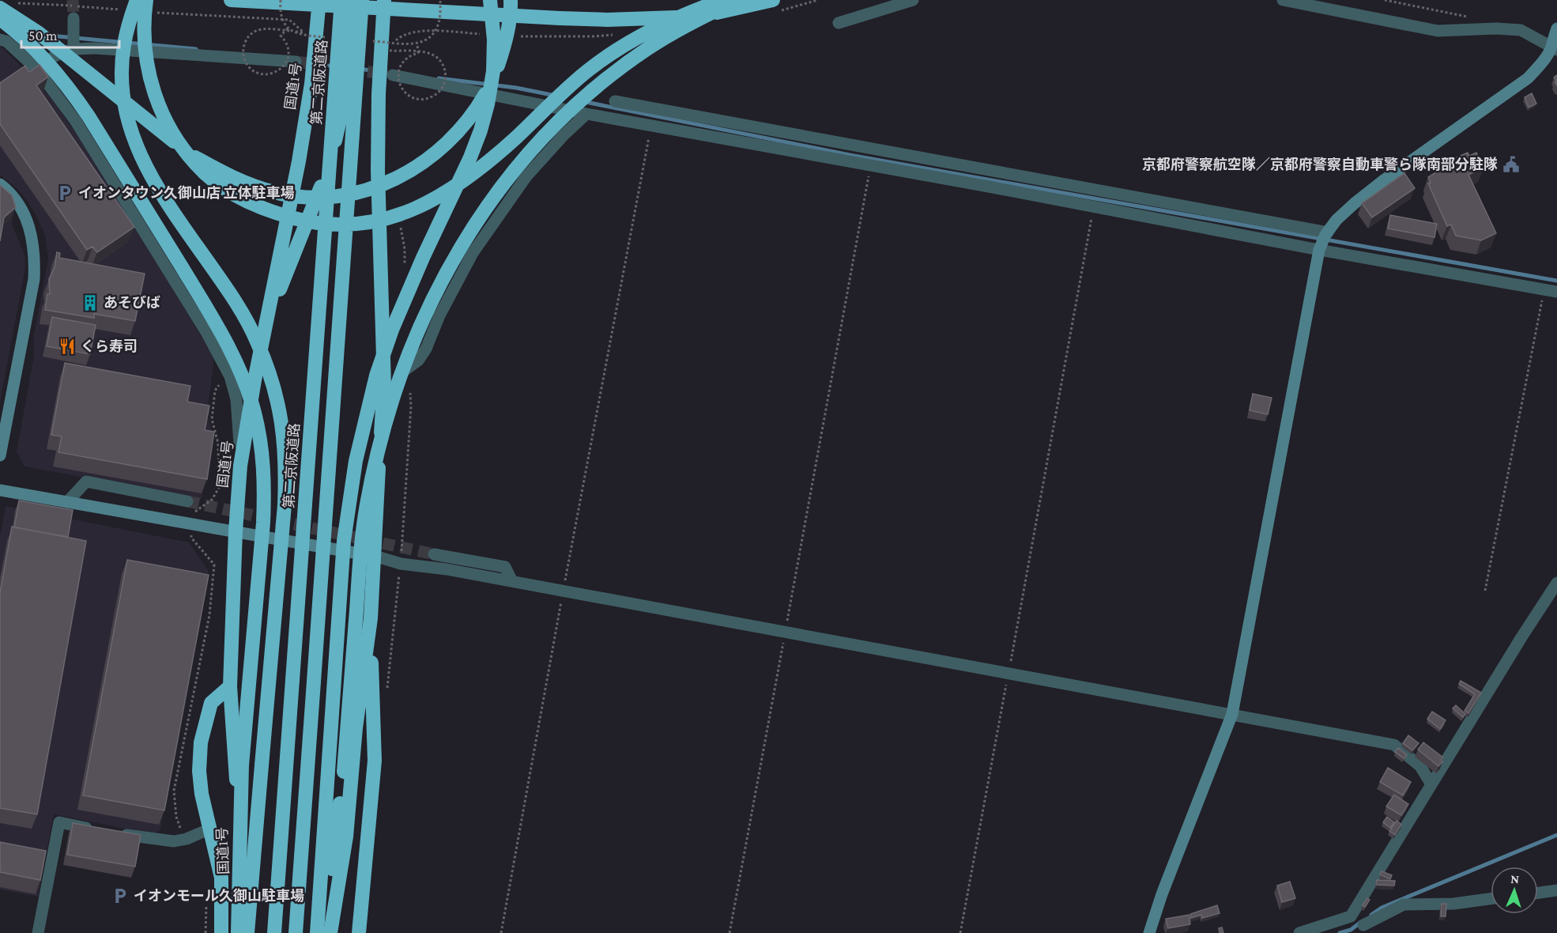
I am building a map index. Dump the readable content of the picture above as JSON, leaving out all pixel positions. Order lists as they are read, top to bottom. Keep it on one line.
{"streets":{"highway":["第二京阪道路","国道1号"]},"places":{"public building":["京都府警察航空隊／京都府警察自動車警ら隊南部分駐隊"],"parking":["イオンタウン久御山店 立体駐車場","イオンモール久御山駐車場"],"building":["あそびば"],"restaurant":["くら寿司"]},"scale_bar":"50 m","north":"top"}
